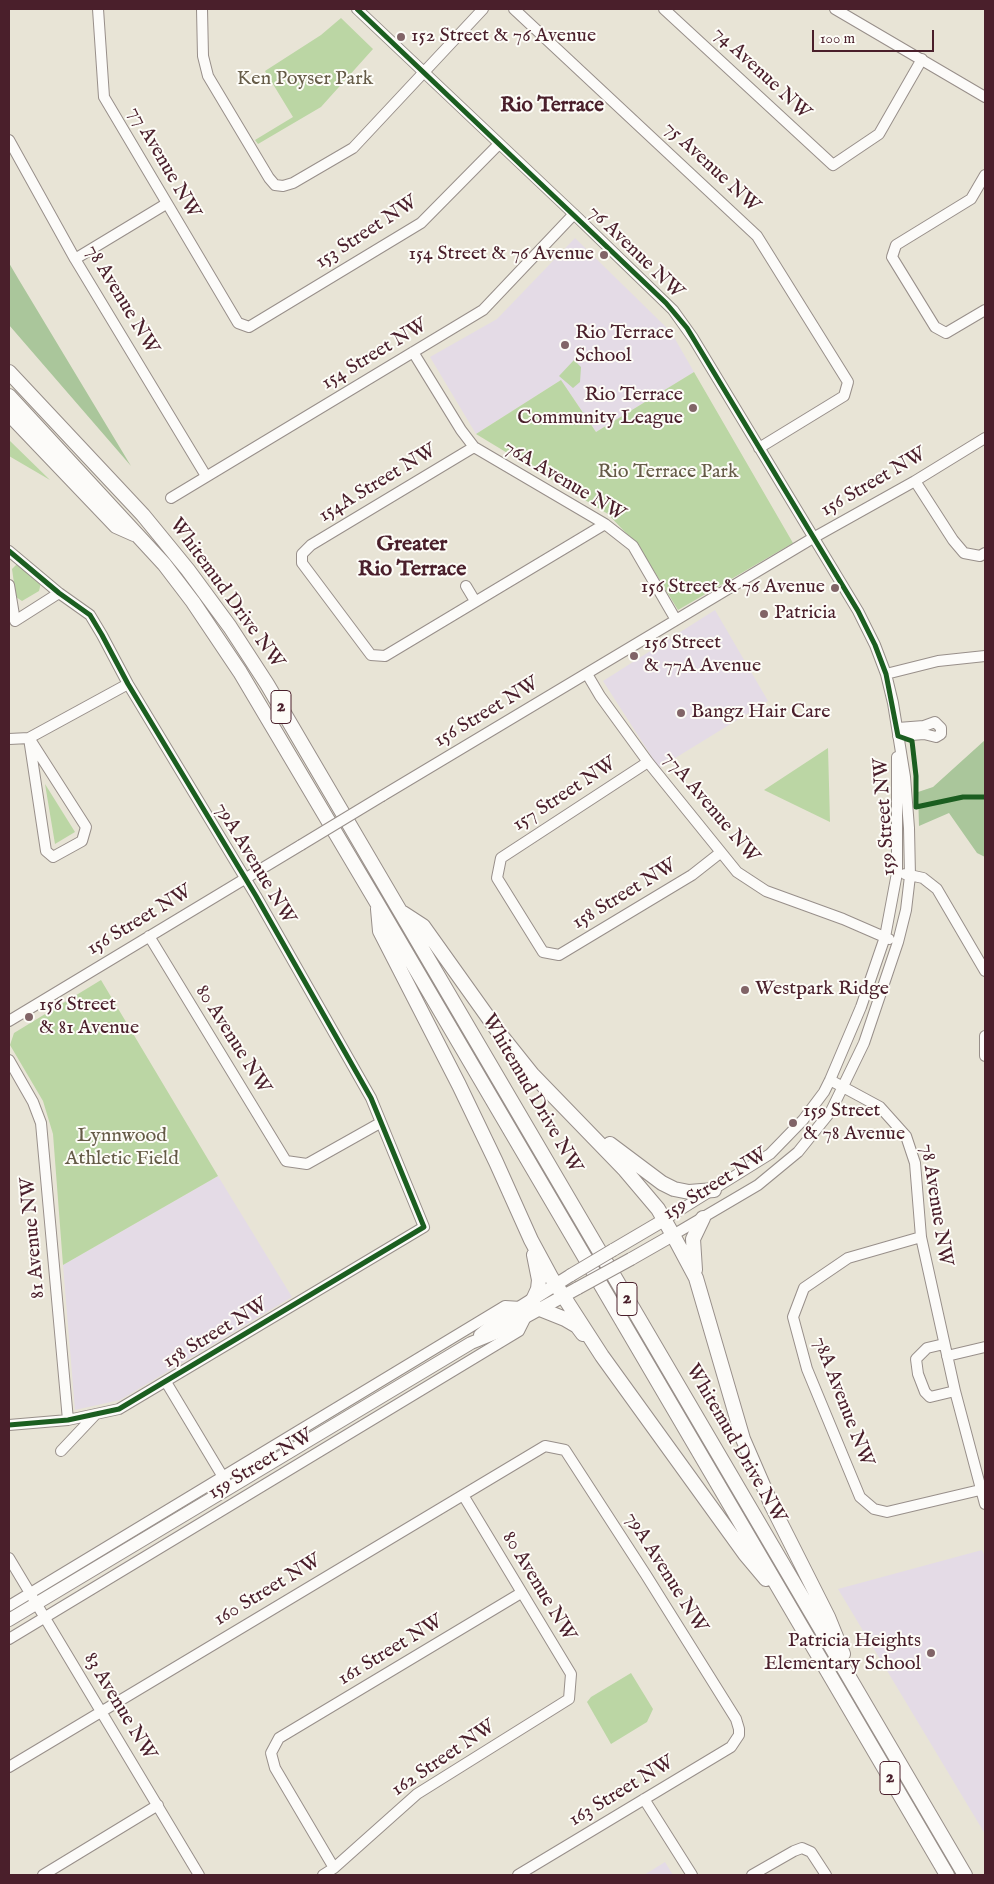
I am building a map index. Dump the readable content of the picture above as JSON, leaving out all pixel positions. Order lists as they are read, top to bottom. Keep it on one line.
{"streets":{"highway":["Whitemud Drive NW","2"],"main road":["159 Street NW"],"street":["74 Avenue NW","77 Avenue NW","75 Avenue NW","153 Street NW","76 Avenue NW","78 Avenue NW","154 Street NW","76A Avenue NW","156 Street NW","154A Street NW","157 Street NW","77A Avenue NW","79A Avenue NW","158 Street NW","80 Avenue NW","81 Avenue NW","78A Avenue NW","160 Street NW","161 Street NW","83 Avenue NW","162 Street NW","163 Street NW"]},"crossings":[["77 Avenue NW","153 Street NW"],["75 Avenue NW","76 Avenue NW"],["153 Street NW","76 Avenue NW"],["76 Avenue NW","154 Street NW"],["76 Avenue NW","156 Street NW"],["76 Avenue NW","159 Street NW"],["78 Avenue NW","154 Street NW"],["78 Avenue NW","159 Street NW"],["78 Avenue NW","78A Avenue NW"],["154 Street NW","76A Avenue NW"],["76A Avenue NW","156 Street NW"],["76A Avenue NW","154A Street NW"],["156 Street NW","77A Avenue NW"],["156 Street NW","79A Avenue NW"],["156 Street NW","80 Avenue NW"],["157 Street NW","77A Avenue NW"],["157 Street NW","158 Street NW"],["77A Avenue NW","159 Street NW"],["77A Avenue NW","158 Street NW"],["159 Street NW","83 Avenue NW"],["79A Avenue NW","158 Street NW"],["79A Avenue NW","80 Avenue NW"],["79A Avenue NW","160 Street NW"],["79A Avenue NW","163 Street NW"],["158 Street NW","81 Avenue NW"],["80 Avenue NW","160 Street NW"],["80 Avenue NW","161 Street NW"],["80 Avenue NW","162 Street NW"],["160 Street NW","83 Avenue NW"],["161 Street NW","162 Street NW"]],"districts":["Rio Terrace","Greater Rio Terrace"],"parks":["Ken Poyser Park","Rio Terrace Park","Lynnwood Athletic Field"],"places":["152 Street & 76 Avenue","154 Street & 76 Avenue","Rio Terrace School","Rio Terrace Community League","156 Street & 76 Avenue","Patricia","156 Street & 77A Avenue","Bangz Hair Care","Westpark Ridge","156 Street & 81 Avenue","159 Street & 78 Avenue","Patricia Heights Elementary School"],"scale_bar":"100 m"}
